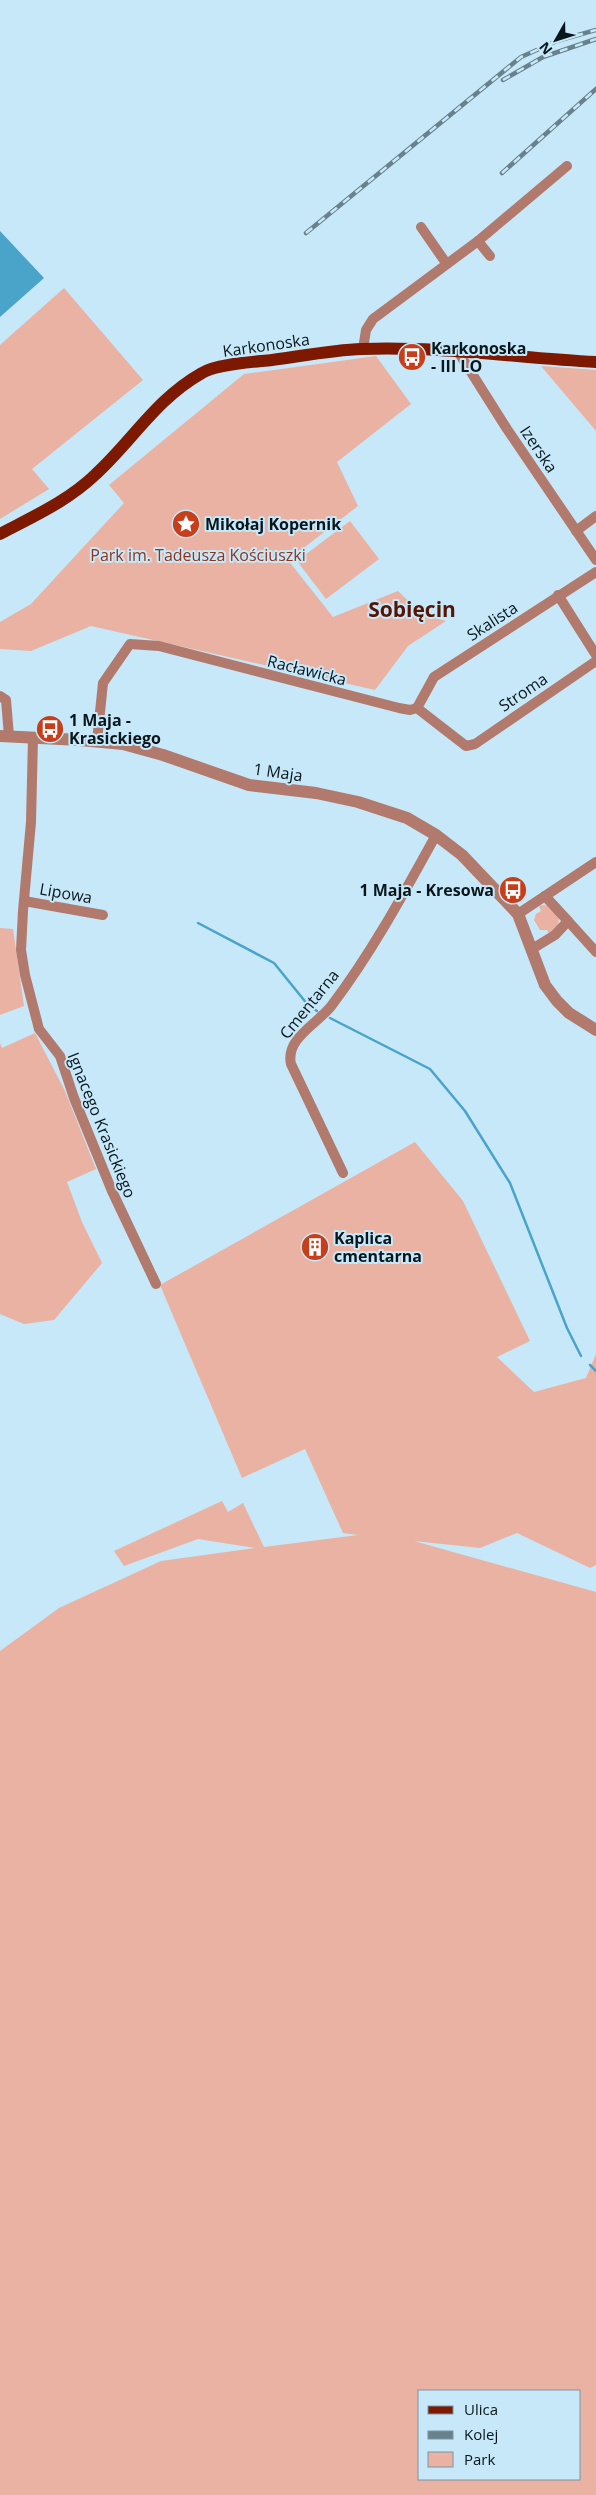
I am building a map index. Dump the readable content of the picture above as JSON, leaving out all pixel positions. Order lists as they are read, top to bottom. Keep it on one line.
{"streets":{"main road":["Karkonoska"],"street":["Izerska","Skalista","Racławicka","Stroma","1 Maja","Lipowa","Cmentarna","Ignacego Krasickiego"]},"crossings":[["Karkonoska","Izerska"],["Skalista","Racławicka"],["Skalista","Stroma"],["Racławicka","Stroma"],["Racławicka","1 Maja"],["1 Maja","Cmentarna"],["1 Maja","Ignacego Krasickiego"],["Lipowa","Ignacego Krasickiego"]],"districts":["Sobięcin"],"parks":["Park im. Tadeusza Kościuszki"],"places":{"bus stop":["Karkonoska - III LO","1 Maja - Krasickiego","1 Maja - Kresowa"],"place":["Mikołaj Kopernik"],"building":["Kaplica cmentarna"]},"legend":["Ulica","Kolej","Park"],"north":"bottom left"}
